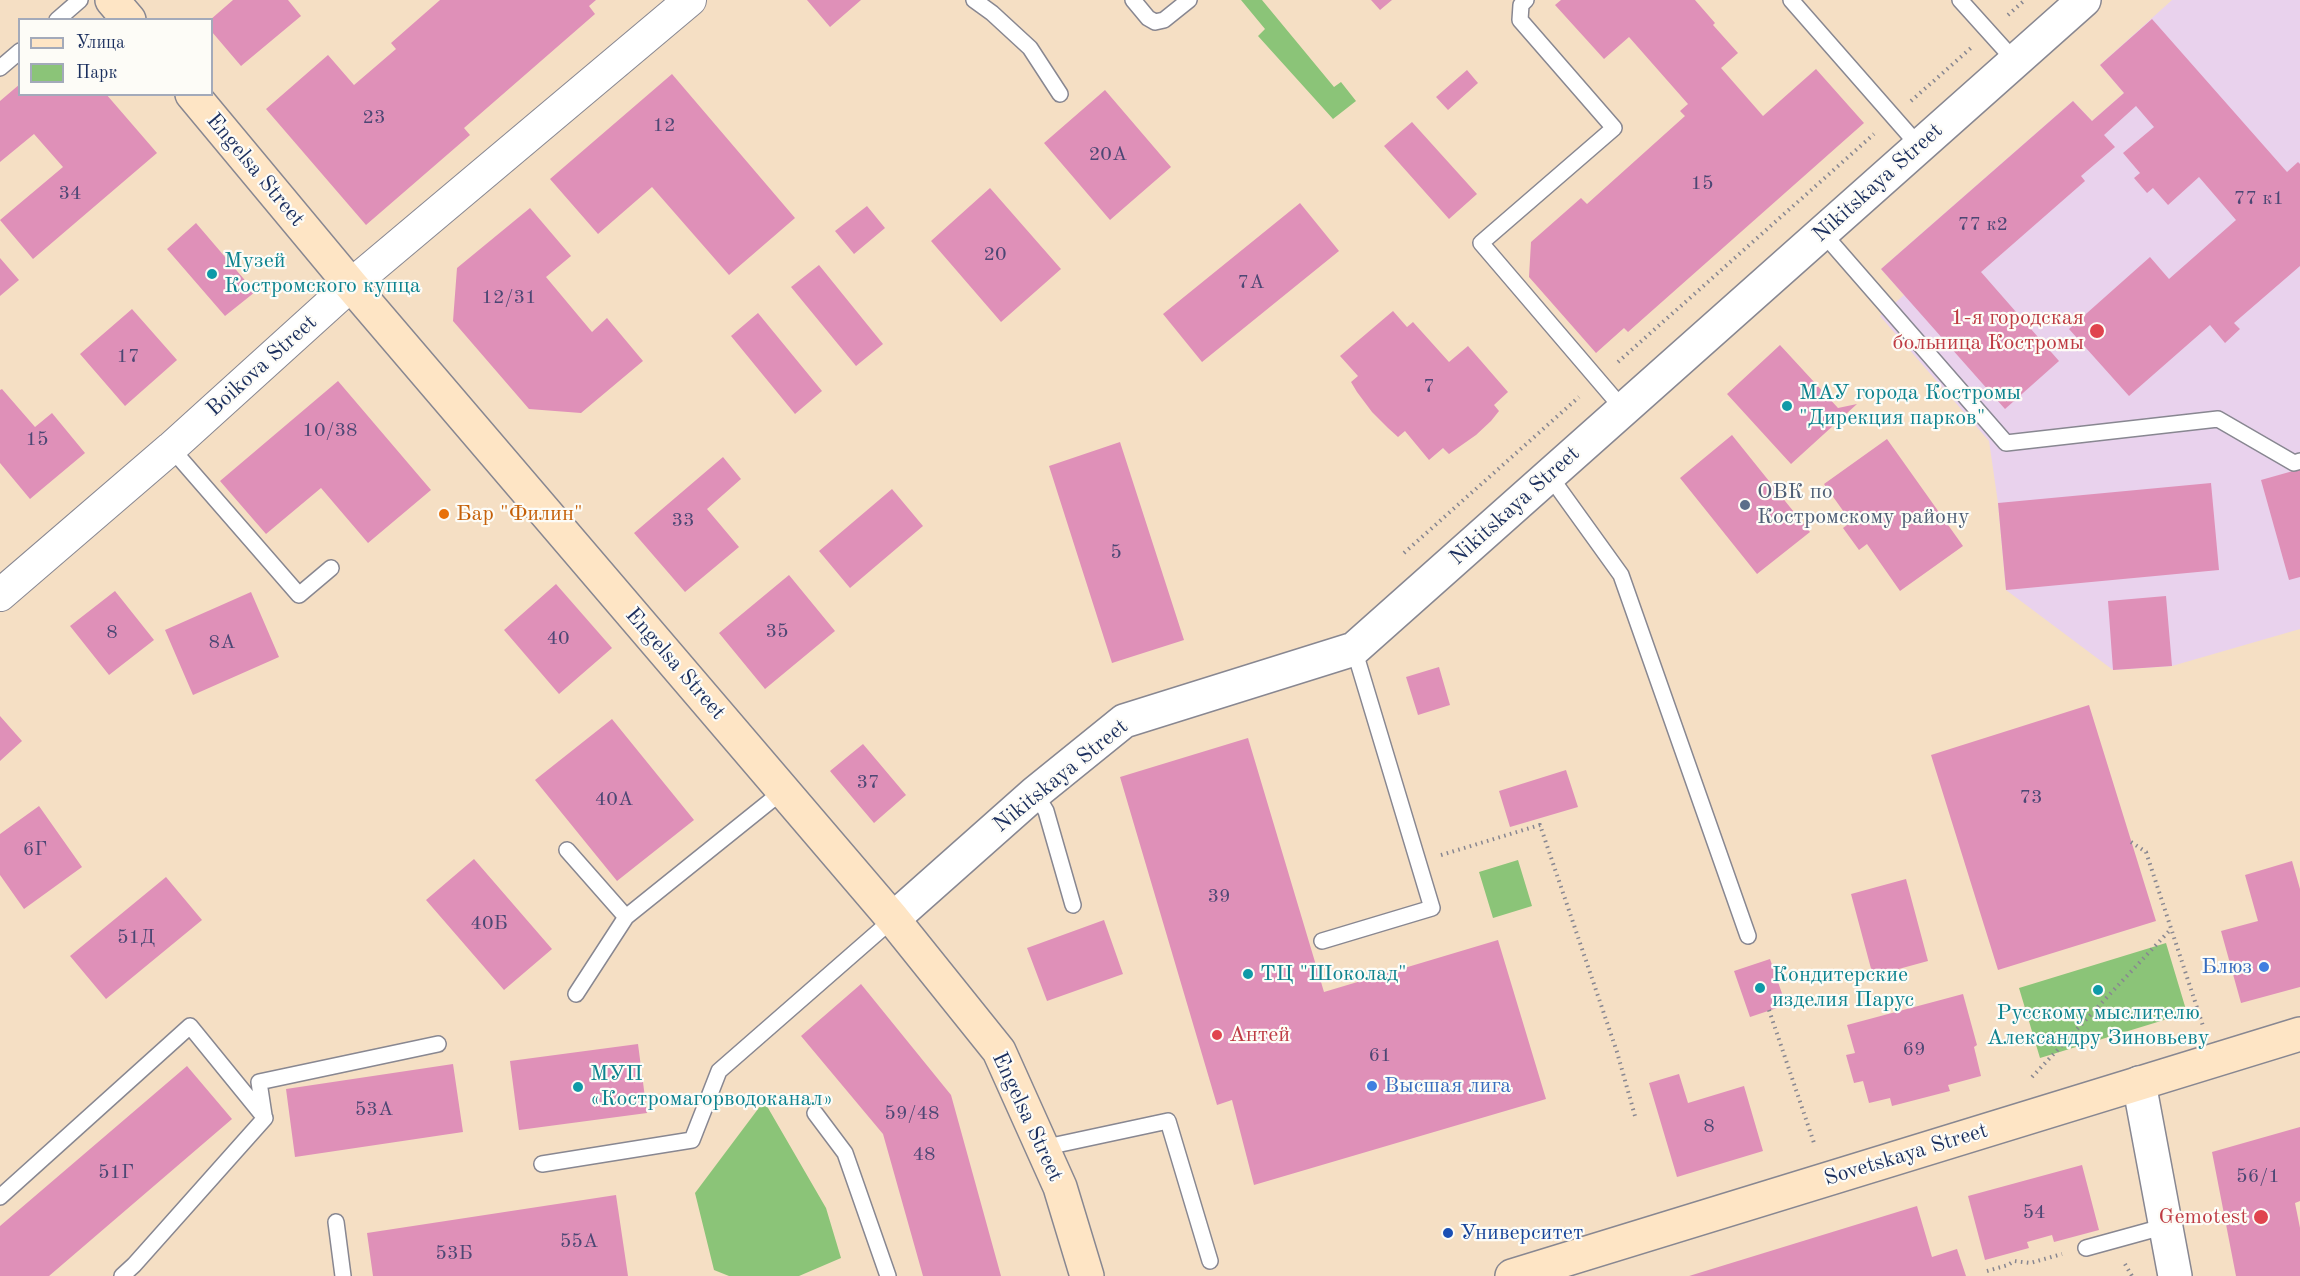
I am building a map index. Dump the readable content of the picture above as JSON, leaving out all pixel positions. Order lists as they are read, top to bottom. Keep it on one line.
{"streets":{"main road":["Engelsa Street","Sovetskaya Street"],"street":["Nikitskaya Street","Boikova Street"]},"crossings":[["Engelsa Street","Nikitskaya Street"],["Engelsa Street","Boikova Street"]],"places":["Музей Костромского купца","1-я городская больница Костромы","МАУ города Костромы \"Дирекция парков\"","ОВК по Костромскому району","Бар \"Филин\"","Блюз","ТЦ \"Шоколад\"","Кондитерские изделия Парус","Русскому мыслителю Александру Зиновьеву","Антей","Высшая лига","МУП «Костромагорводоканал»","Gemotest","Университет"],"house_numbers":["23","12","20А","15","34","77 к1","77 к2","20","7А","12/31","17","7","10/38","15","33","5","35","8","40","8А","37","73","40А","6Г","39","40Б","51Д","69","61","53А","59/48","8","48","51Г","56/1","54","55А","53Б"],"legend":["Улица","Парк"]}
